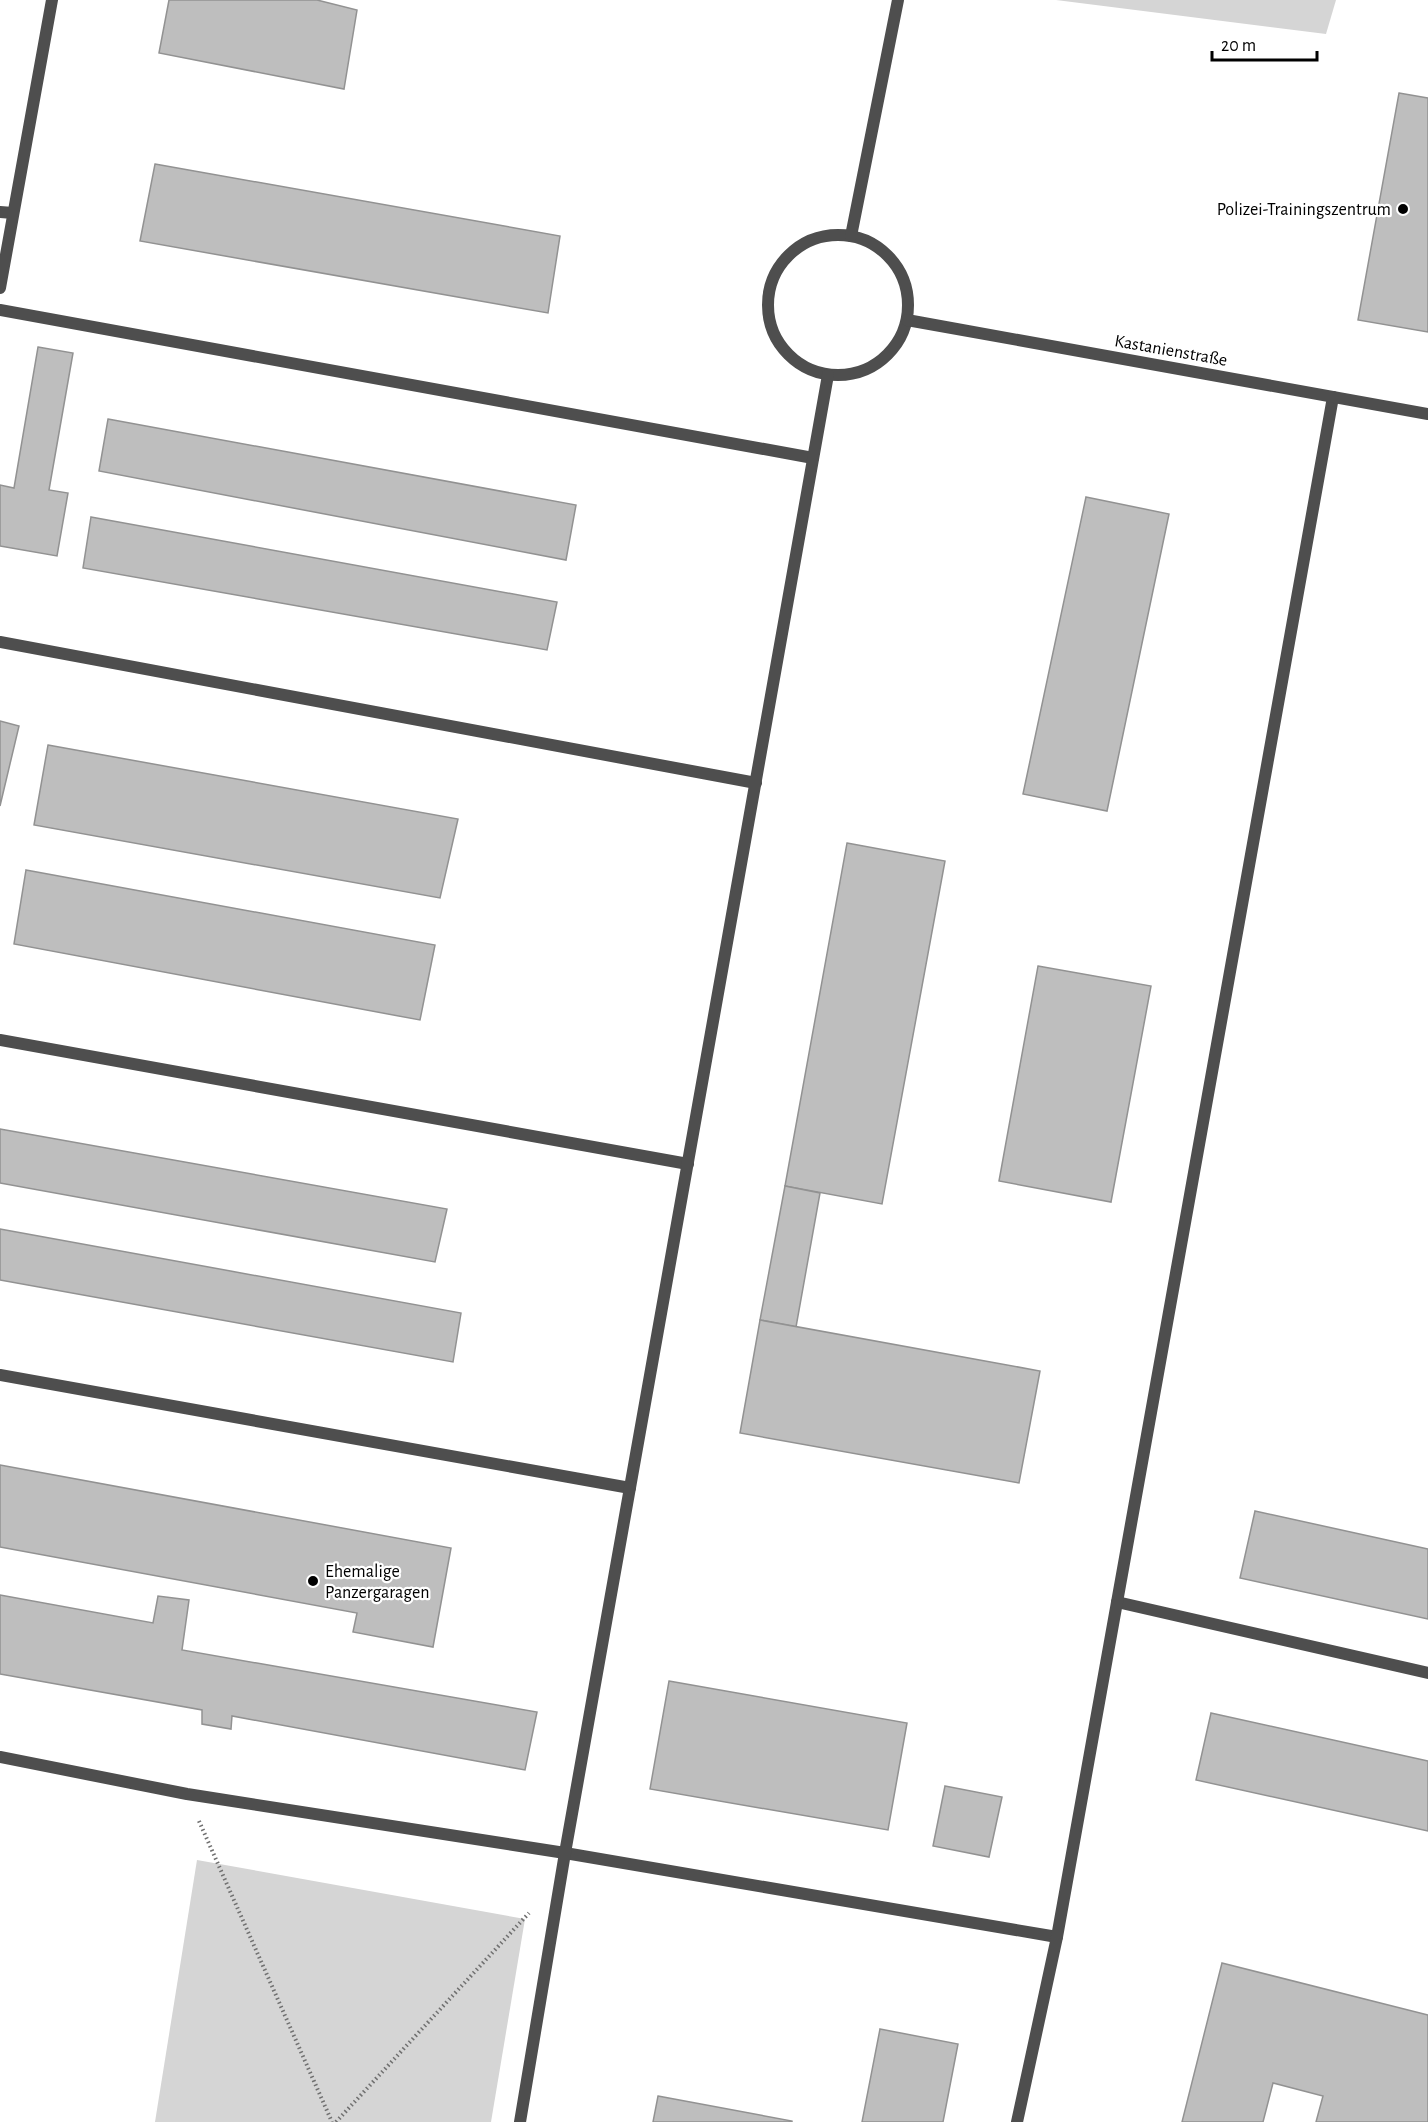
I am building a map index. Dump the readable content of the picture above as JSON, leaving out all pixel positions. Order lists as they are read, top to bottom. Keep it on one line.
{"streets":{"street":["Kastanienstraße"]},"places":["Polizei-Trainingszentrum","Ehemalige Panzergaragen"],"scale_bar":"20 m"}
